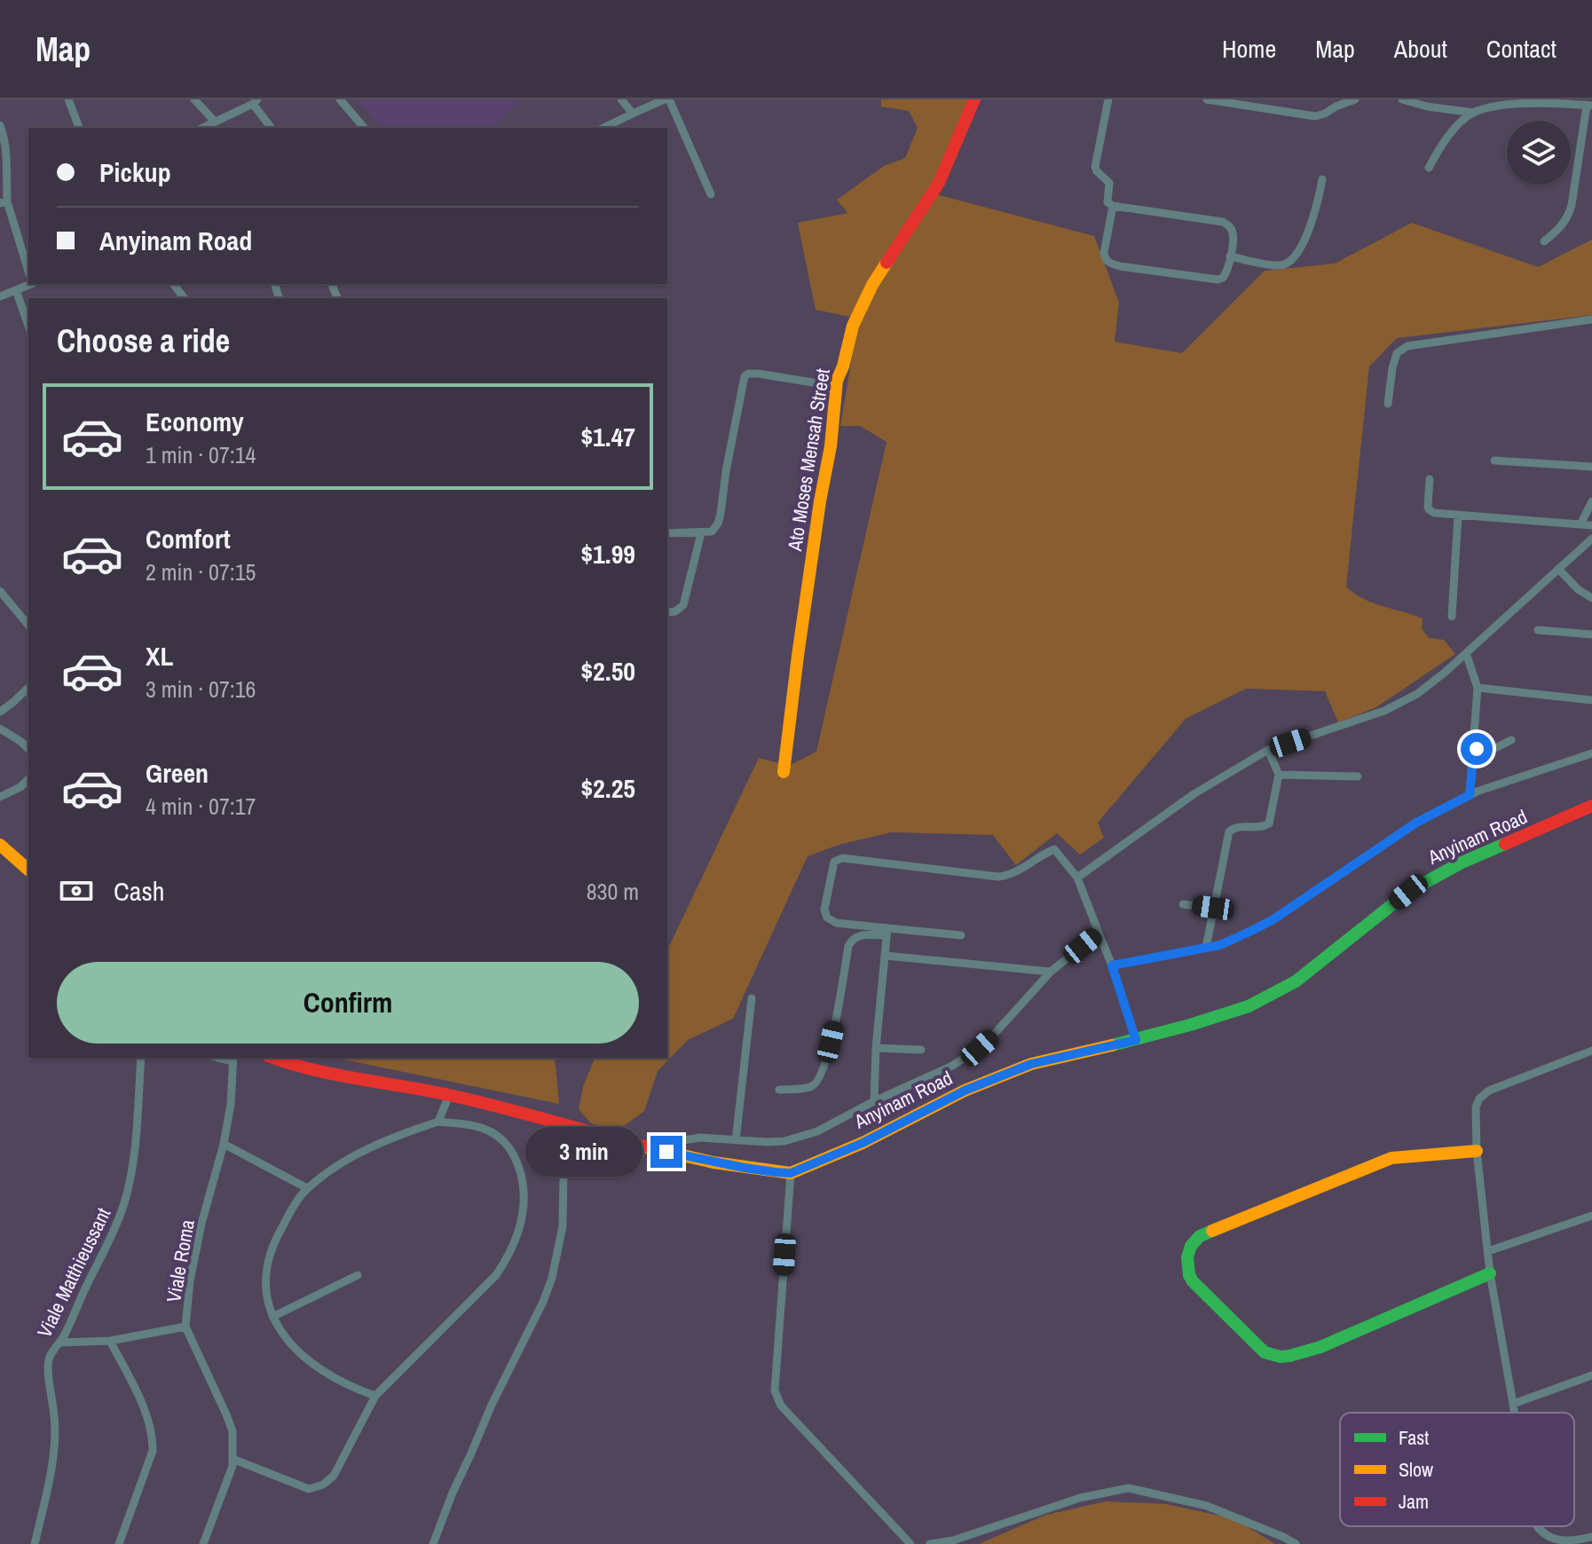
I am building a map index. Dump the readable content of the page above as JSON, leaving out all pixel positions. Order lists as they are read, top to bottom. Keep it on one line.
{"streets":{"street":["Ato Moses Mensah Street","Anyinam Road","Viale Roma","Viale Matthieussant"]},"legend":["Fast","Slow","Jam"],"page":{"header":"Map","nav":["Home","Map","About","Contact"],"banner":["Pickup","Anyinam Road"],"heading":"Choose a ride","list":[{"name":"Economy","note":"1 min · 07:14","value":"$1.47"},{"name":"Comfort","note":"2 min · 07:15","value":"$1.99"},{"name":"XL","note":"3 min · 07:16","value":"$2.50"},{"name":"Green","note":"4 min · 07:17","value":"$2.25"}],"pay":["Cash","830 m"],"buttons":"Confirm","bubble":"3 min"}}
